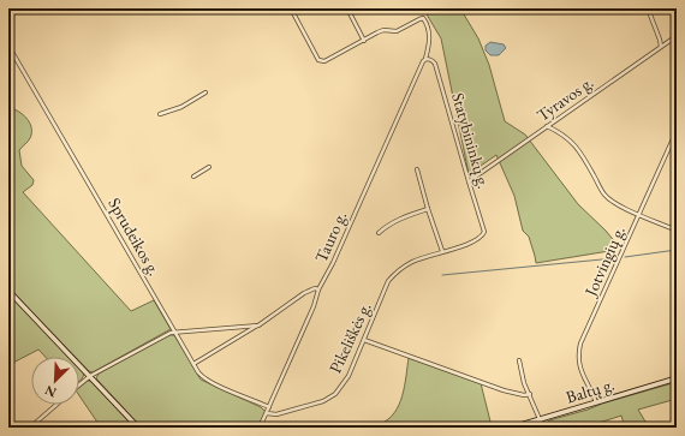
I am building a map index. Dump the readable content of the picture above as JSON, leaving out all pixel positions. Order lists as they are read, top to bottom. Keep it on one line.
{"streets":{"main road":["Baltų g."],"street":["Tyravos g.","Statybininkų g.","Sprudeikos g.","Tauro g.","Jotvingių g.","Pikeliškės g."]},"crossings":[["Tyravos g.","Statybininkų g."],["Statybininkų g.","Tauro g."],["Statybininkų g.","Pikeliškės g."],["Sprudeikos g.","Tauro g."],["Tauro g.","Pikeliškės g."],["Jotvingių g.","Baltų g."]],"north":"bottom left"}
